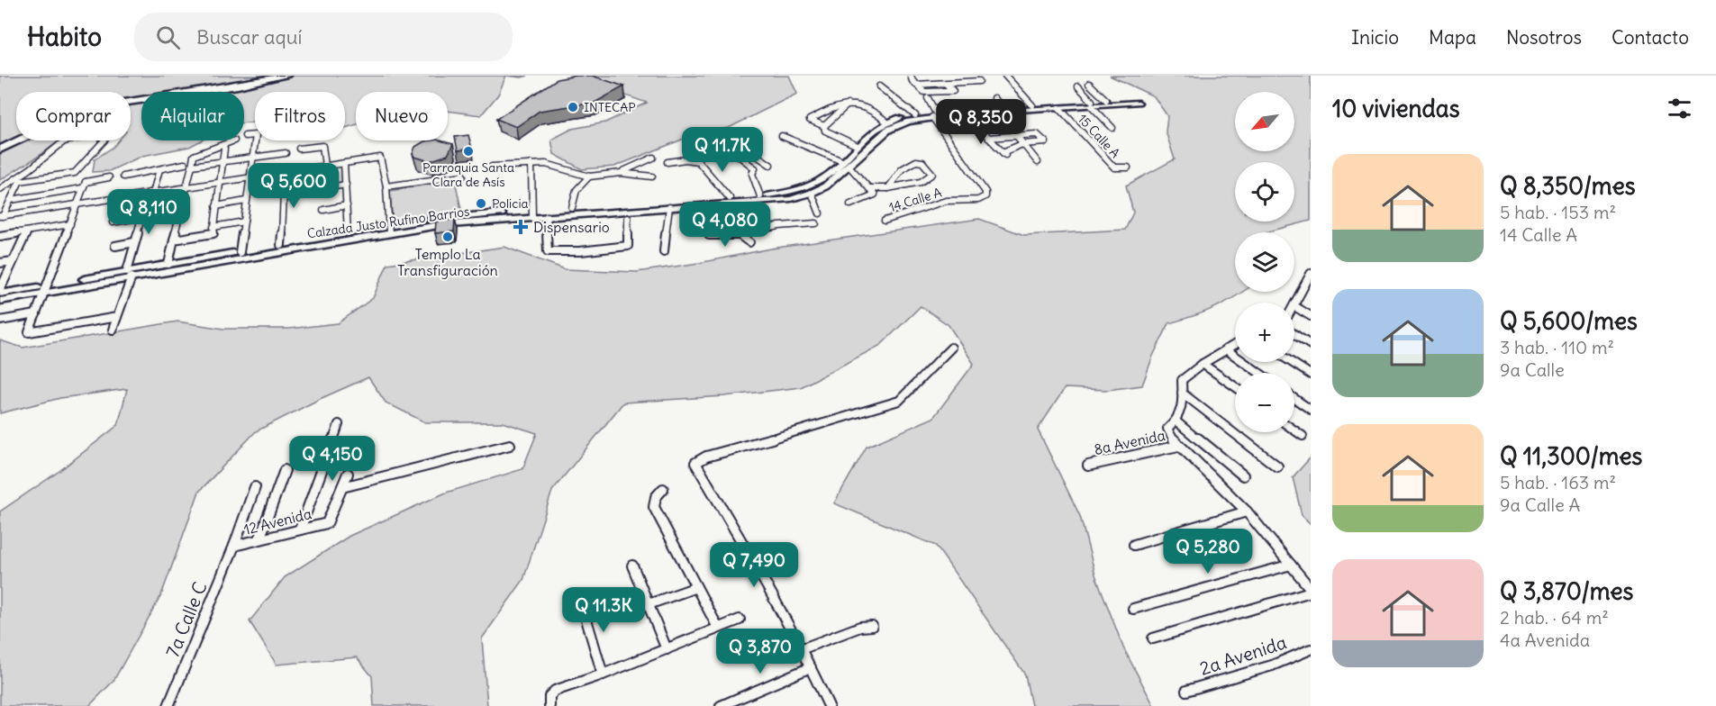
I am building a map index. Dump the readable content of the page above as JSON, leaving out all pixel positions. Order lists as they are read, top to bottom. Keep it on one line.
{"streets":{"street":["15 Calle A","14 Calle A","Calzada Justo Rufino Barrios","8a Avenida","12 Avenida","7a Calle C","2a Avenida"]},"crossings":[["15 Calle A","Calzada Justo Rufino Barrios"],["14 Calle A","Calzada Justo Rufino Barrios"],["12 Avenida","7a Calle C"]],"places":{"other":["INTECAP","Parroquia Santa Clara de Asís","Policia","Templo La Transfiguración"],"health":["Dispensario"]},"north":"bottom left","page":{"header":"Habito","search":"Buscar aquí","nav":["Inicio","Mapa","Nosotros","Contacto"],"heading":"10 viviendas","map_buttons":["+","−"],"chip":["Comprar","Alquilar","Filtros","Nuevo"],"price":["Q 8,350","Q 11.7K","Q 5,600","Q 8,110","Q 4,080","Q 4,150","Q 5,280","Q 7,490","Q 11.3K","Q 3,870"],"list":[{"name":"Q 8,350/mes","note":"5 hab. · 153 m² · 14 Calle A"},{"name":"Q 5,600/mes","note":"3 hab. · 110 m² · 9a Calle"},{"name":"Q 11,300/mes","note":"5 hab. · 163 m² · 9a Calle A"},{"name":"Q 3,870/mes","note":"2 hab. · 64 m² · 4a Avenida"}]}}
